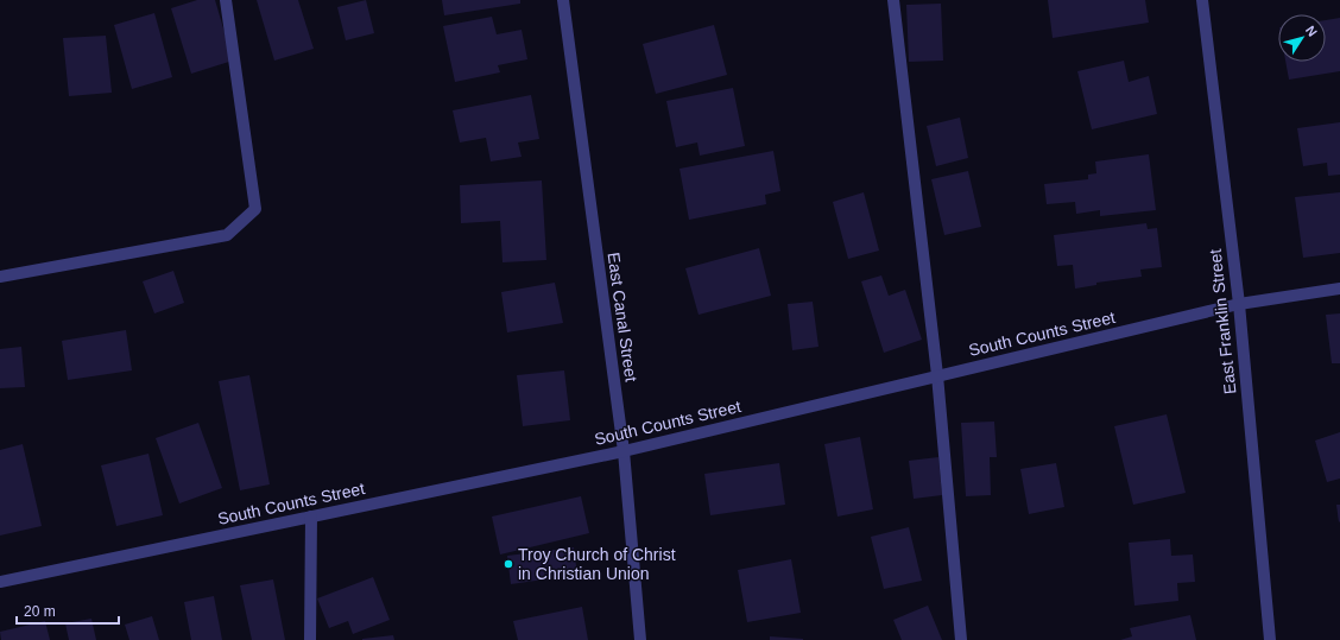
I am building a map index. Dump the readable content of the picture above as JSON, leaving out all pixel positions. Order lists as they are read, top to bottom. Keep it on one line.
{"streets":{"street":["East Canal Street","East Franklin Street","South Counts Street"]},"crossings":[["East Canal Street","South Counts Street"],["East Franklin Street","South Counts Street"]],"places":["Troy Church of Christ in Christian Union"],"scale_bar":"20 m","north":"top right"}
